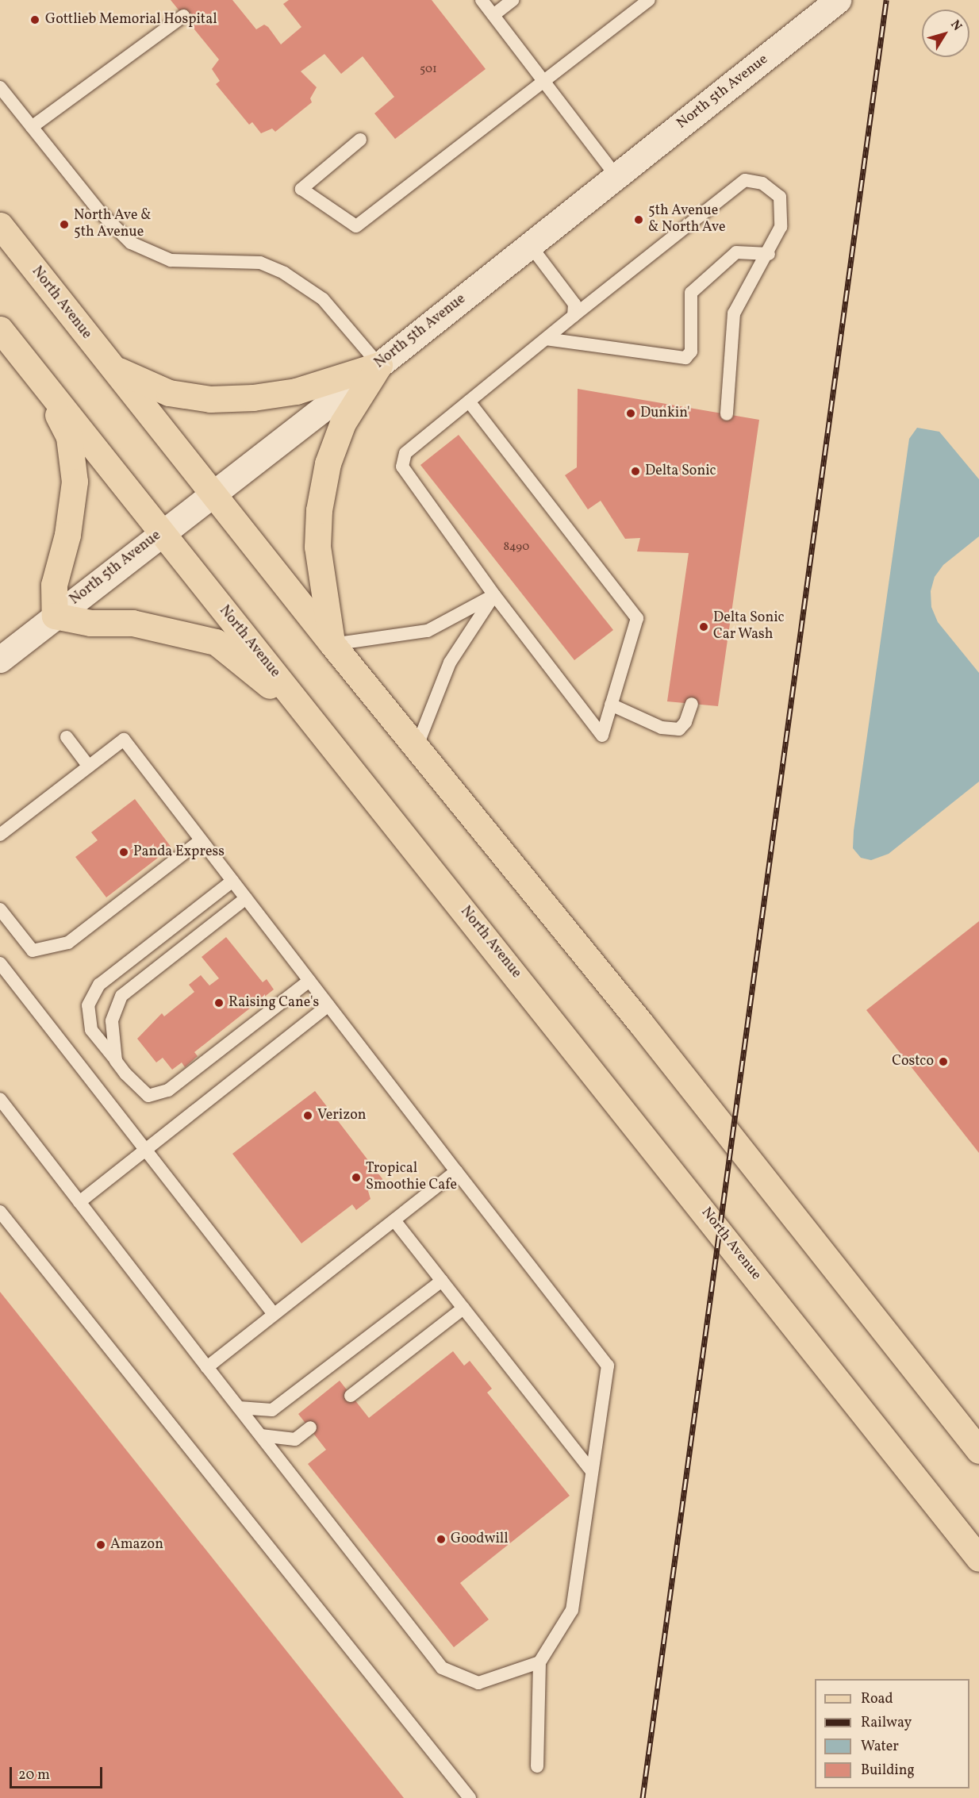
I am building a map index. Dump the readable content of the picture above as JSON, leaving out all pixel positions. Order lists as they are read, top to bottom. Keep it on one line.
{"streets":{"main road":["North Avenue"],"street":["North 5th Avenue"]},"crossings":[["North 5th Avenue","North Avenue"]],"places":["Gottlieb Memorial Hospital","5th Avenue & North Ave","North Ave & 5th Avenue","Dunkin'","Delta Sonic","Delta Sonic Car Wash","Panda Express","Raising Cane's","Costco","Verizon","Tropical Smoothie Cafe","Goodwill","Amazon"],"house_numbers":["501","8490"],"legend":["Road","Railway","Water","Building"],"scale_bar":"20 m","north":"top right"}
